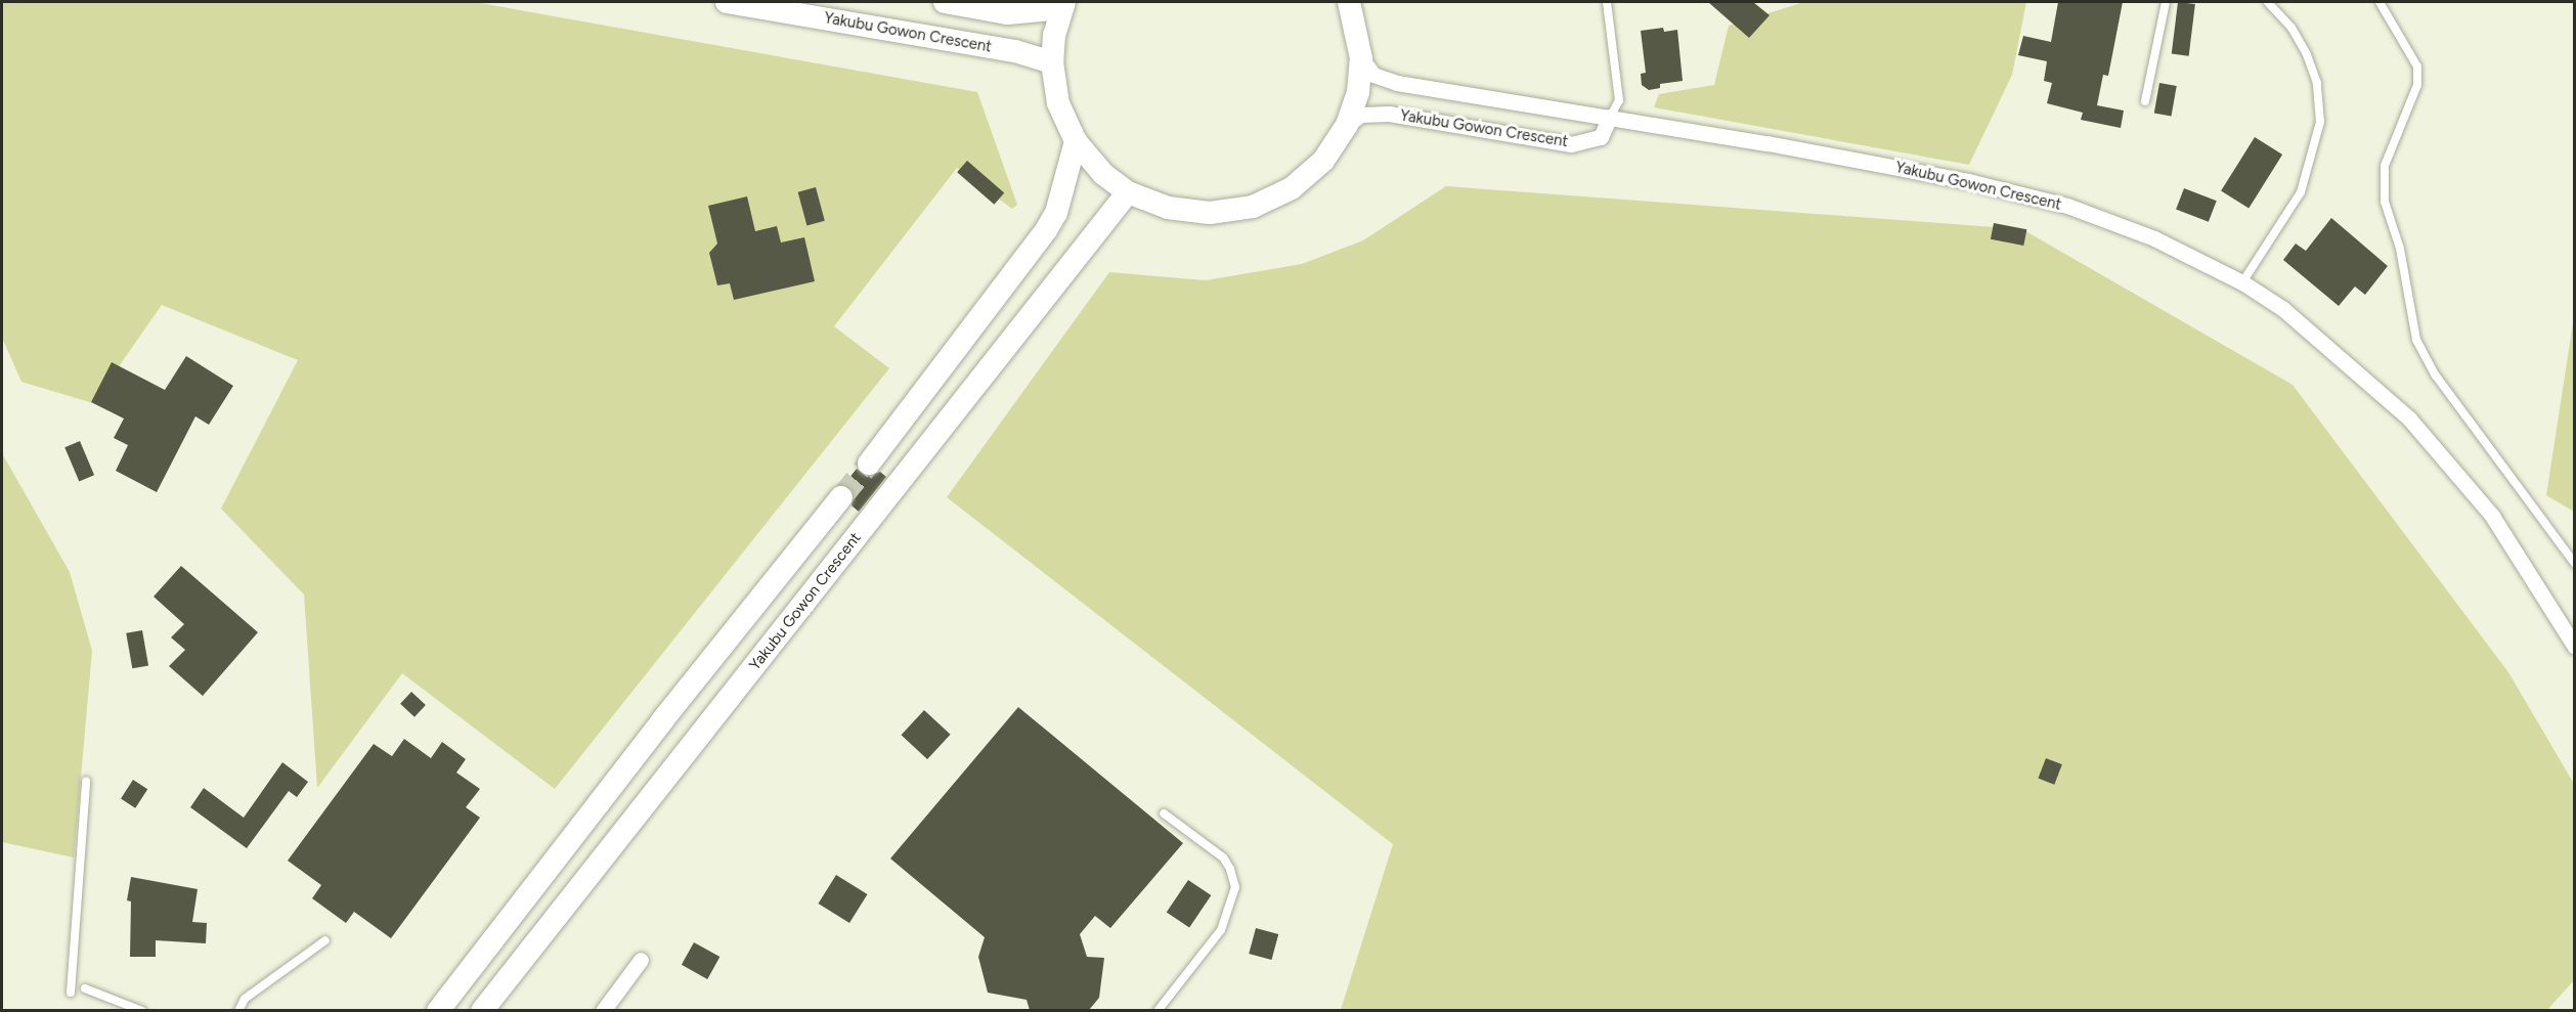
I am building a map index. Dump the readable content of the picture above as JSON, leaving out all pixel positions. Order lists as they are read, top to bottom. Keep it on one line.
{"streets":{"street":["Yakubu Gowon Crescent"]}}
